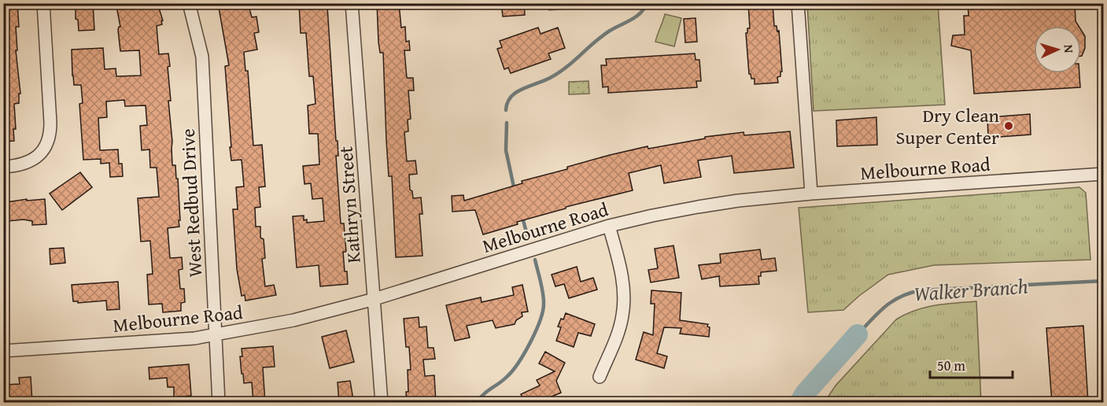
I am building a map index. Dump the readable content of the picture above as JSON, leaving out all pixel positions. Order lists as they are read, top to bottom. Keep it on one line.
{"streets":{"street":["Melbourne Road","West Redbud Drive","Kathryn Street"]},"crossings":[["Melbourne Road","West Redbud Drive"],["Melbourne Road","Kathryn Street"]],"water":["Walker Branch"],"places":["Dry Clean Super Center"],"scale_bar":"50 m","north":"right"}
